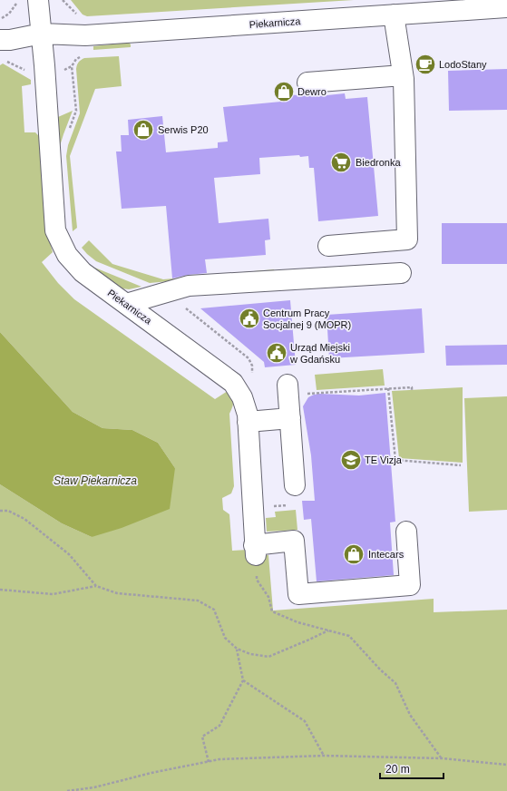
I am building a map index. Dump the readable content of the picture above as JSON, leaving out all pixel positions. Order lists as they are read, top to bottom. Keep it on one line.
{"streets":{"street":["Piekarnicza"]},"water":["Staw Piekarnicza"],"places":{"cafe":["LodoStany"],"shop":["Dewro","Serwis P20","Intecars"],"supermarket":["Biedronka"],"public building":["Centrum Pracy Socjalnej 9 (MOPR)","Urząd Miejski w Gdańsku"],"school or university":["TE Vizja"]},"scale_bar":"20 m"}
